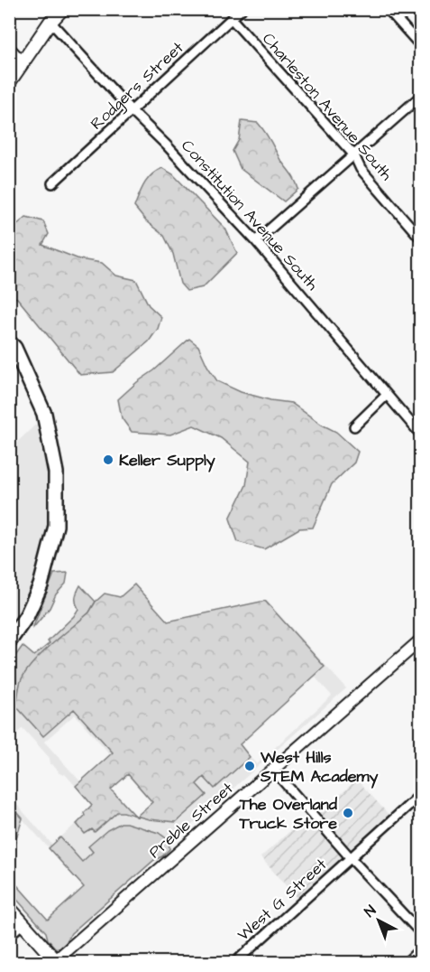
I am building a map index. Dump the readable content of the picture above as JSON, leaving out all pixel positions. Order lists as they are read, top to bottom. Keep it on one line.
{"streets":{"street":["Rodgers Street","Charleston Avenue South","Constitution Avenue South","Preble Street","West G Street"]},"crossings":[["Rodgers Street","Charleston Avenue South"],["Rodgers Street","Constitution Avenue South"]],"places":["Keller Supply","West Hills STEM Academy","The Overland Truck Store"],"north":"top left"}
